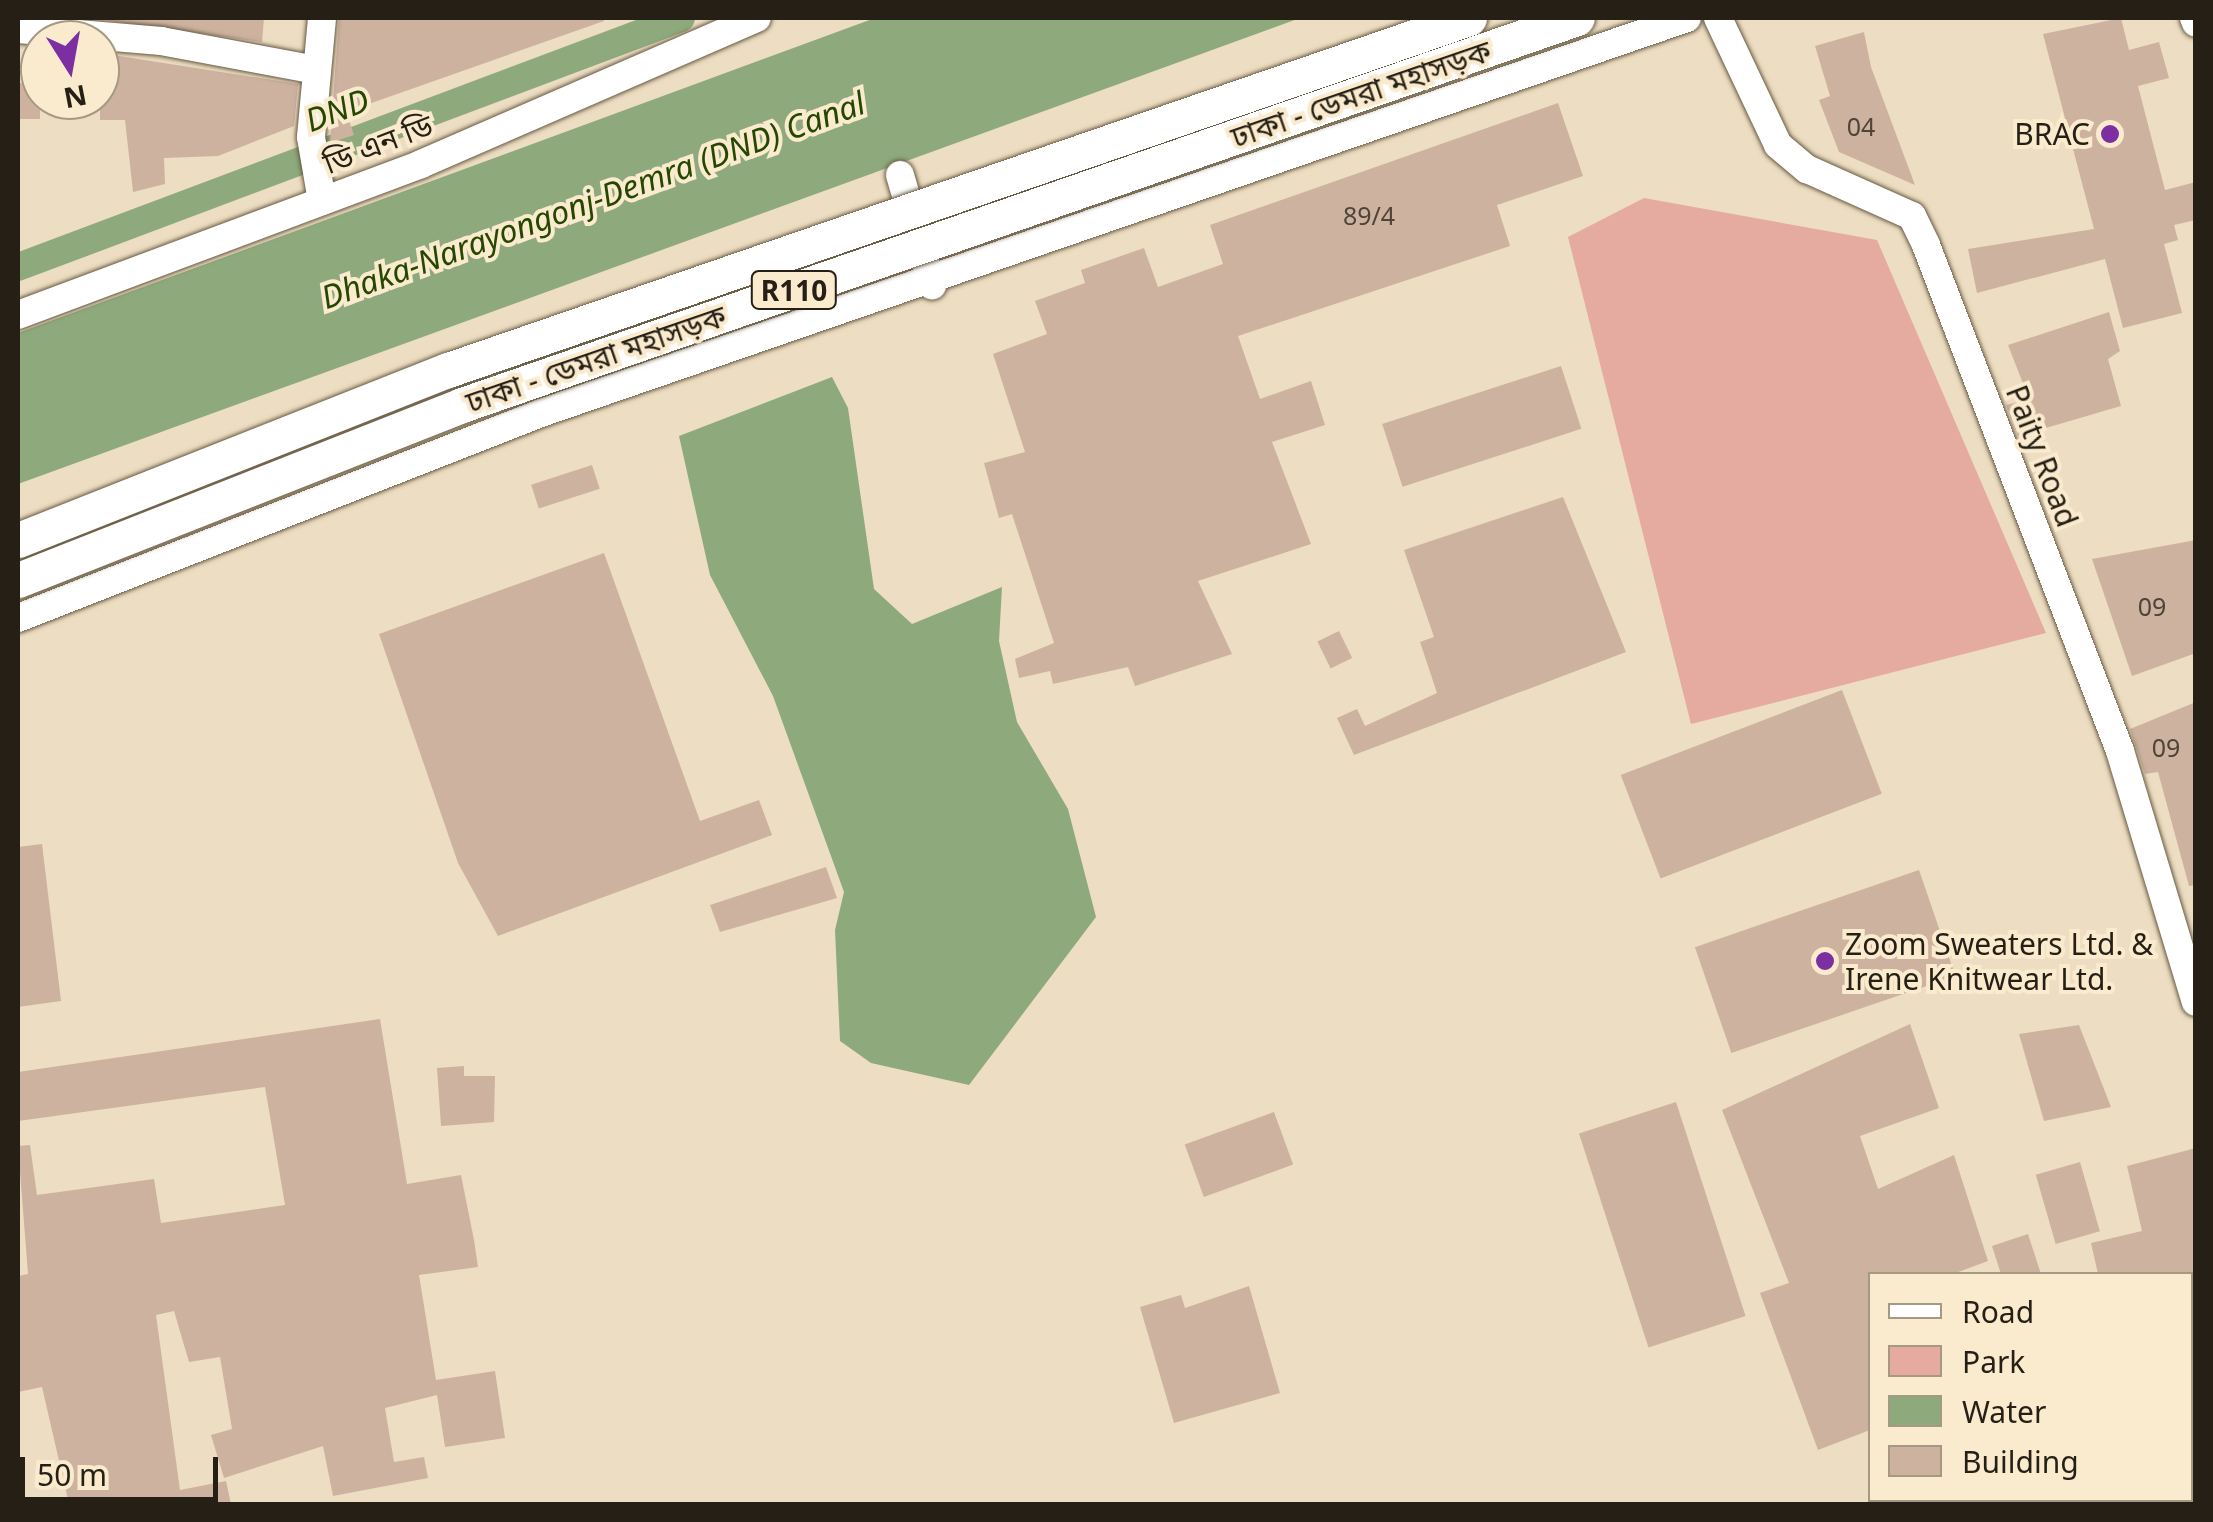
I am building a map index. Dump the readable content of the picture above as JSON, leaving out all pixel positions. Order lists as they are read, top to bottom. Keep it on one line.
{"streets":{"main road":["ঢাকা - ডেমরা মহাসড়ক","R110"],"street":["ডি এন ডি","Paity Road"]},"water":["DND","Dhaka-Narayongonj-Demra (DND) Canal"],"places":["BRAC","Zoom Sweaters Ltd. & Irene Knitwear Ltd."],"house_numbers":["04","89/4","09","09"],"legend":["Road","Park","Water","Building"],"scale_bar":"50 m","north":"bottom"}
